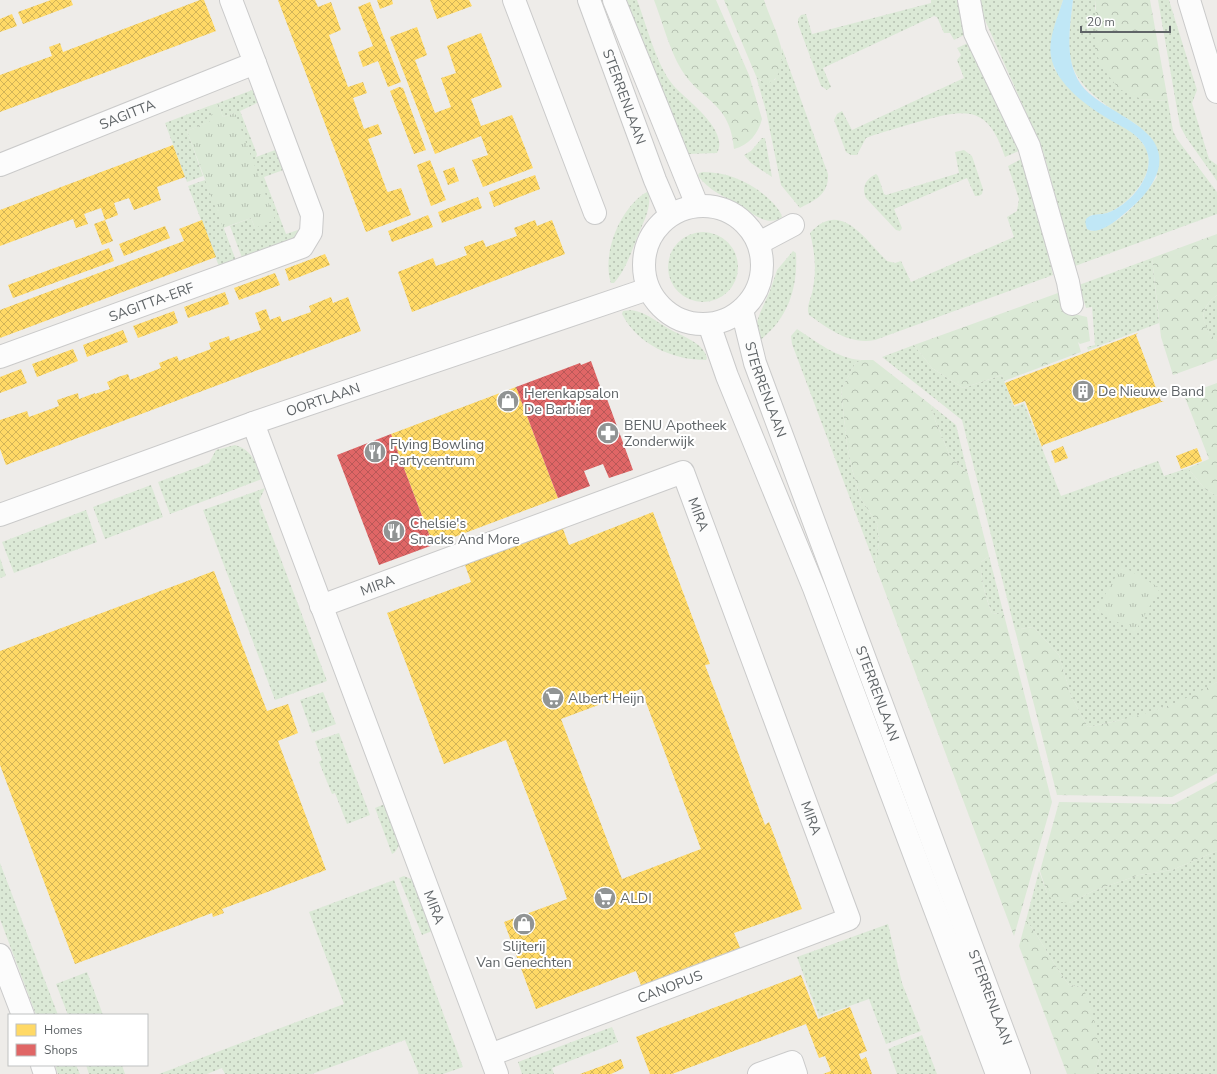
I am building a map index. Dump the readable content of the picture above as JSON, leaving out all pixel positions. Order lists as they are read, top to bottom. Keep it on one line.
{"streets":{"street":["STERRENLAAN","SAGITTA","SAGITTA-ERF","OORTLAAN","MIRA","CANOPUS"]},"crossings":[["STERRENLAAN","OORTLAAN"],["SAGITTA","SAGITTA-ERF"],["OORTLAAN","MIRA"],["MIRA","CANOPUS"]],"places":{"building":["De Nieuwe Band"],"shop":["Herenkapsalon De Barbier","Slijterij Van Genechten"],"pharmacy":["BENU Apotheek Zonderwijk"],"restaurant":["Flying Bowling Partycentrum","Chelsie's Snacks And More"],"supermarket":["Albert Heijn","ALDI"]},"legend":["Homes","Shops"],"scale_bar":"20 m"}
